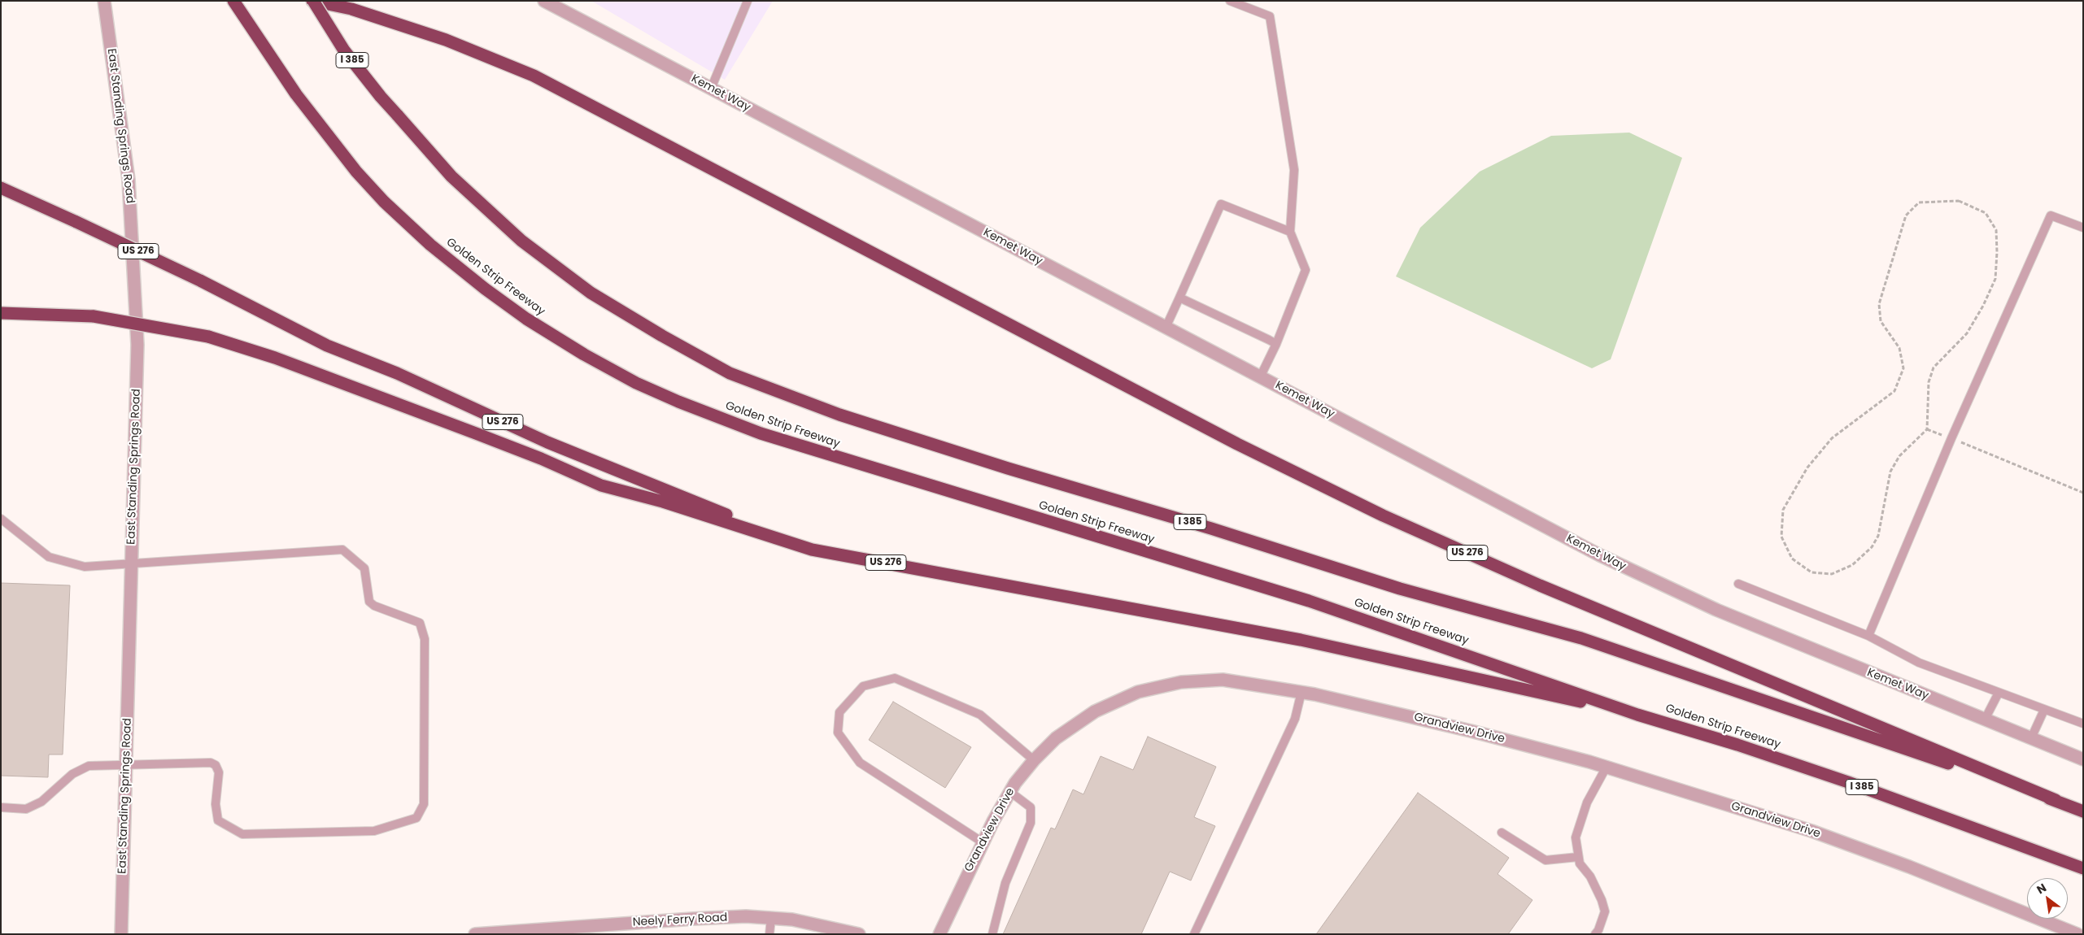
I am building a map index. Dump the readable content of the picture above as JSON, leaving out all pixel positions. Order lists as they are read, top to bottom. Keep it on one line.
{"streets":{"highway":["I 385","US 276","Golden Strip Freeway"],"street":["Kemet Way","East Standing Springs Road","Grandview Drive","Neely Ferry Road"]},"crossings":[["I 385","US 276"],["US 276","Golden Strip Freeway"]],"north":"top left"}
